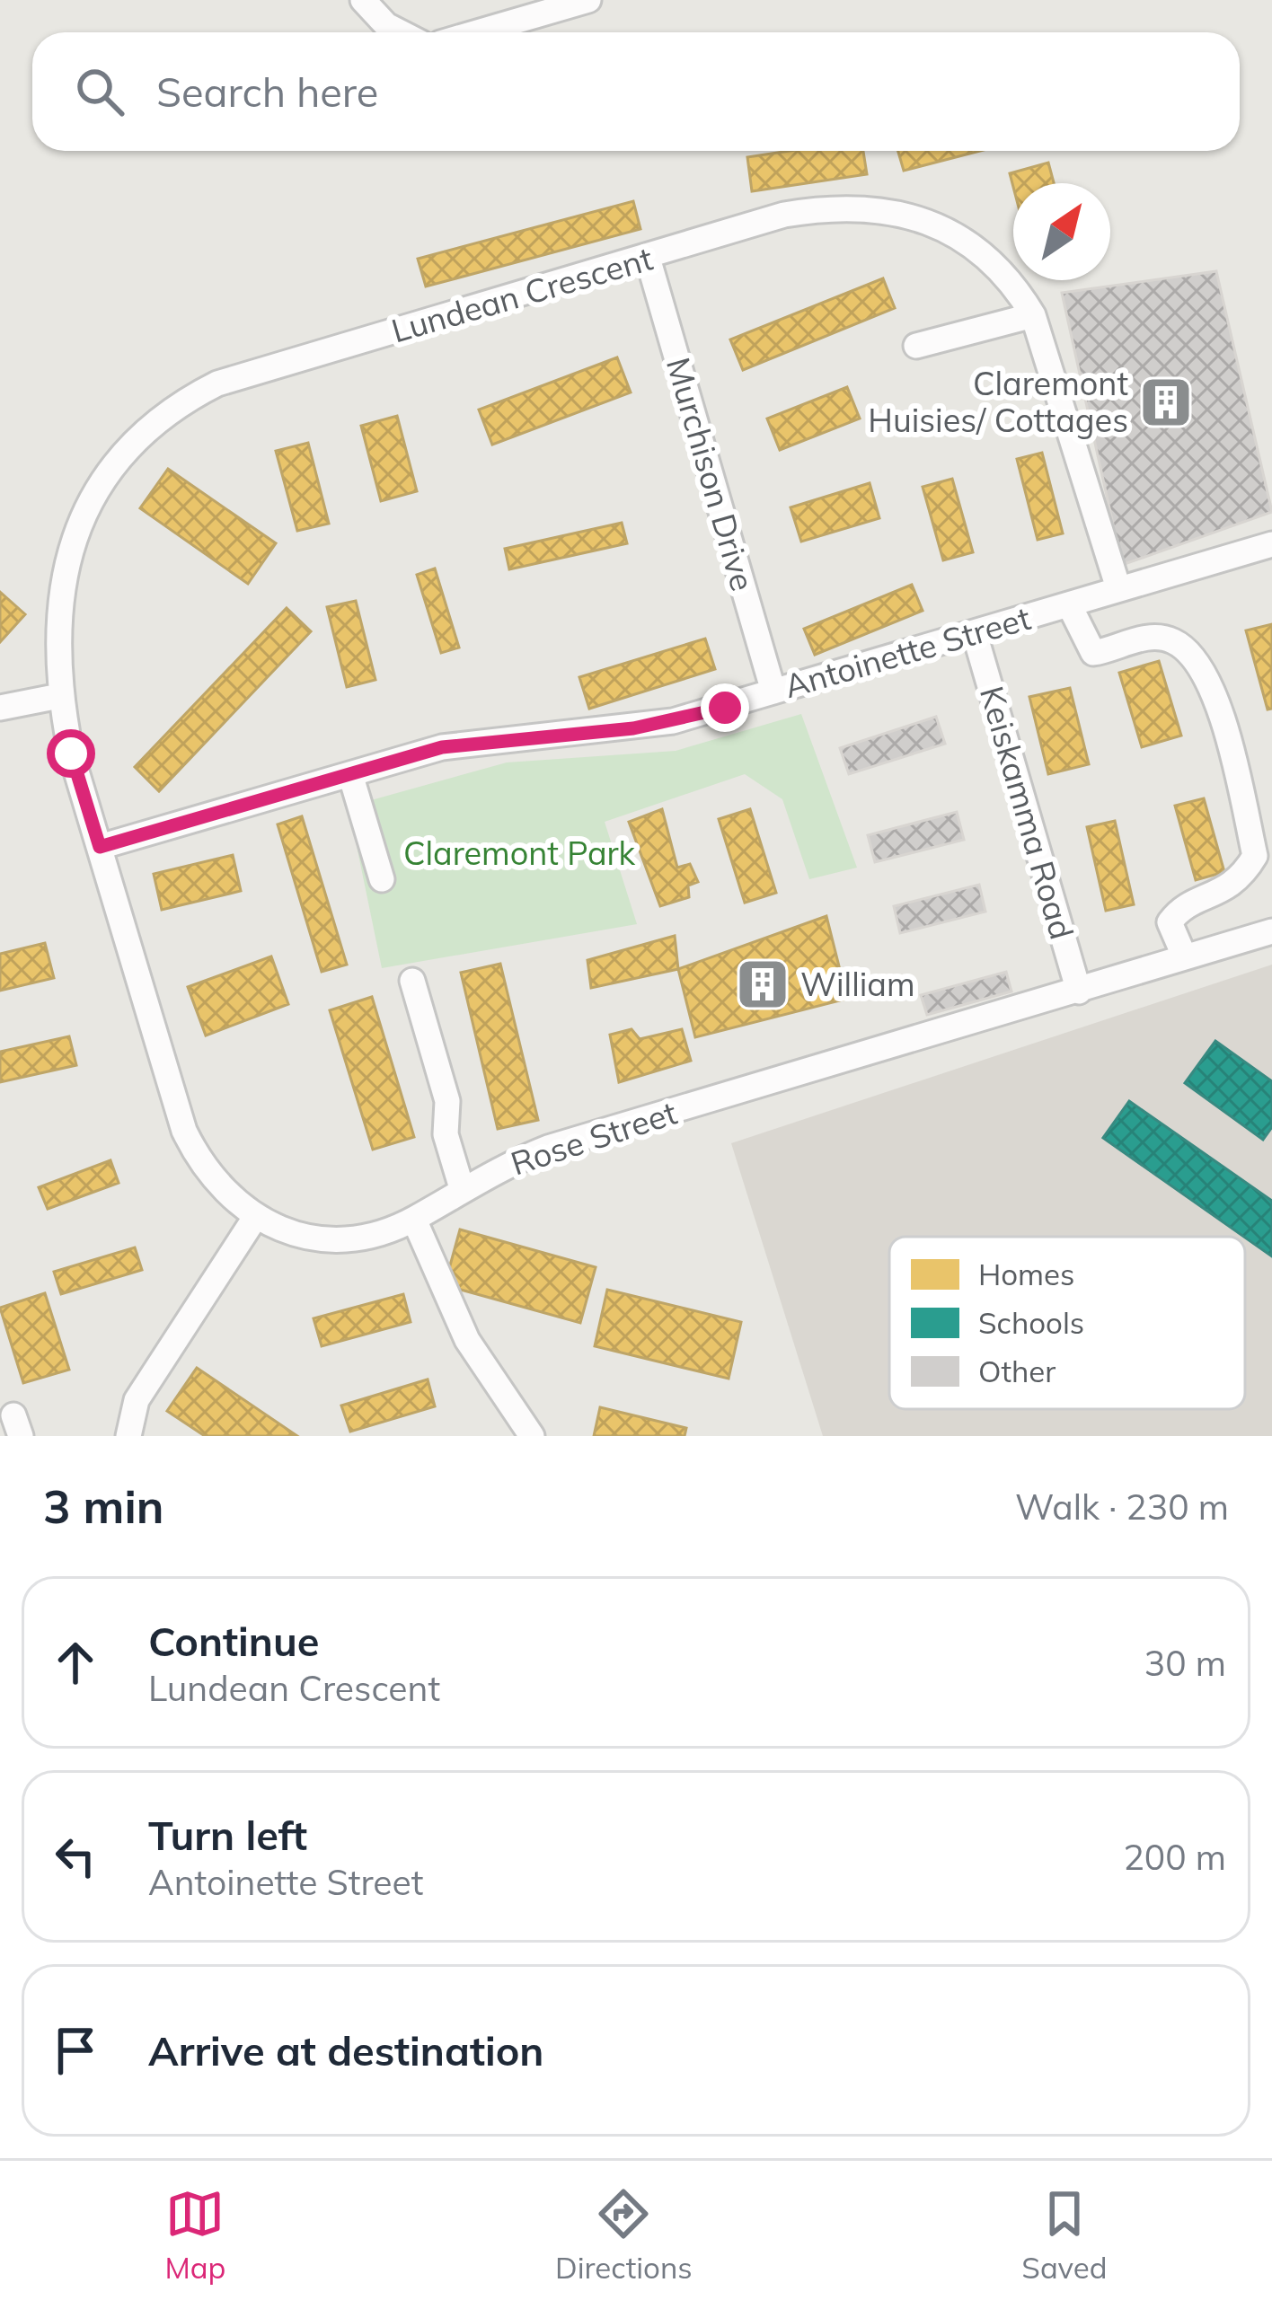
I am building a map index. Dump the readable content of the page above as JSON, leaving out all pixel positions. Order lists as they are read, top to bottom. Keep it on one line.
{"streets":{"street":["Lundean Crescent","Murchison Drive","Antoinette Street","Keiskamma Road","Rose Street"]},"crossings":[["Lundean Crescent","Murchison Drive"],["Lundean Crescent","Antoinette Street"],["Lundean Crescent","Rose Street"],["Murchison Drive","Antoinette Street"],["Antoinette Street","Keiskamma Road"],["Antoinette Street","Rose Street"],["Keiskamma Road","Rose Street"]],"parks":["Claremont Park"],"places":{"building":["Claremont Huisies/ Cottages","William"]},"legend":["Homes","Schools","Other"],"north":"top right","page":{"search":"Search here","heading":["3 min","Walk · 230 m"],"list":[["Continue","Lundean Crescent","30 m"],["Turn left","Antoinette Street","200 m"],"Arrive at destination"],"nav":["Map","Directions","Saved"]}}
